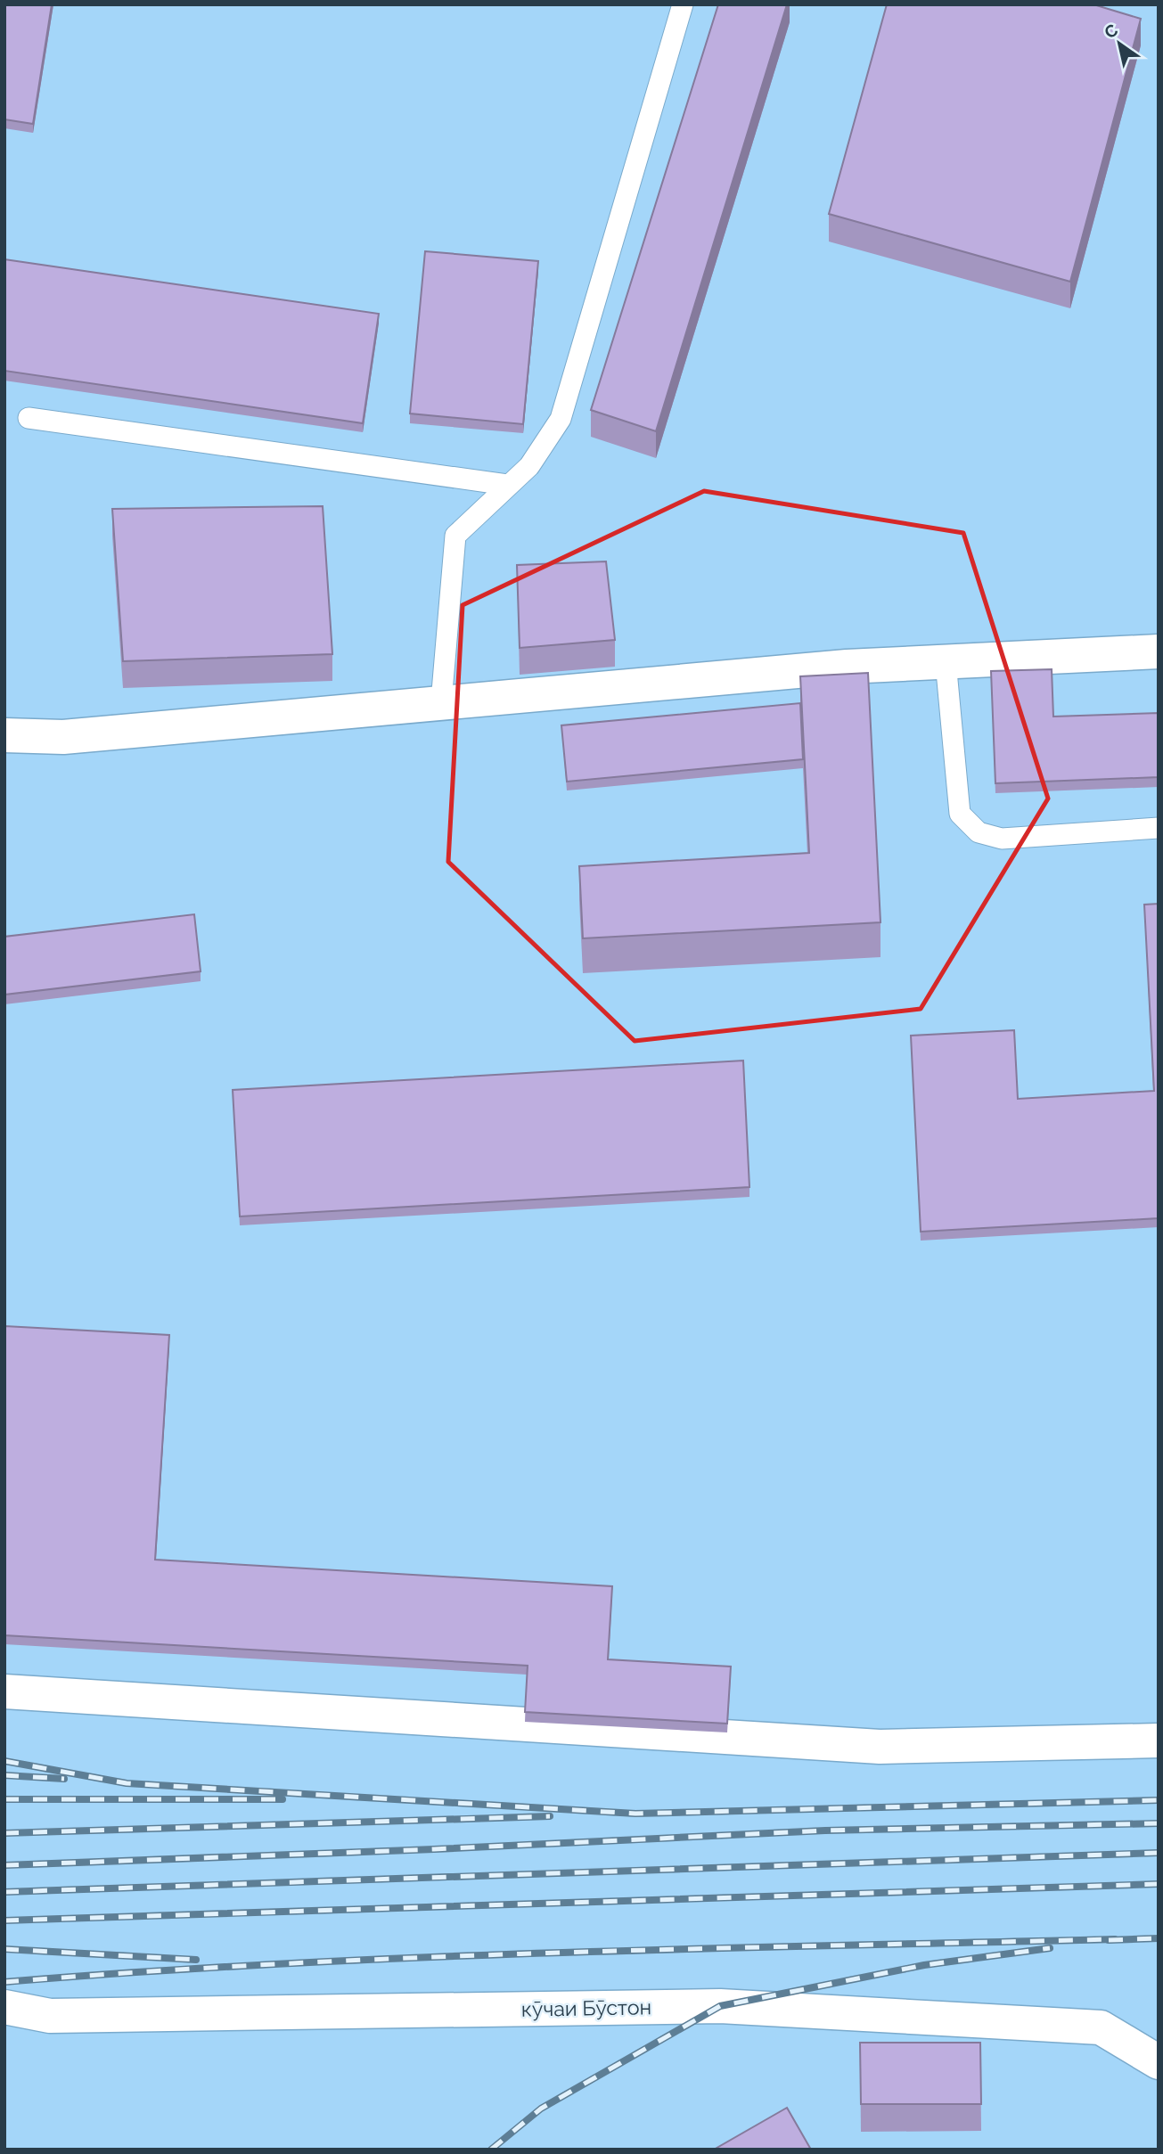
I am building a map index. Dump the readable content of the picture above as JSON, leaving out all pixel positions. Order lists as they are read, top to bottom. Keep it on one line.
{"streets":{"street":["кӯчаи Бӯстон"]},"north":"top left"}
